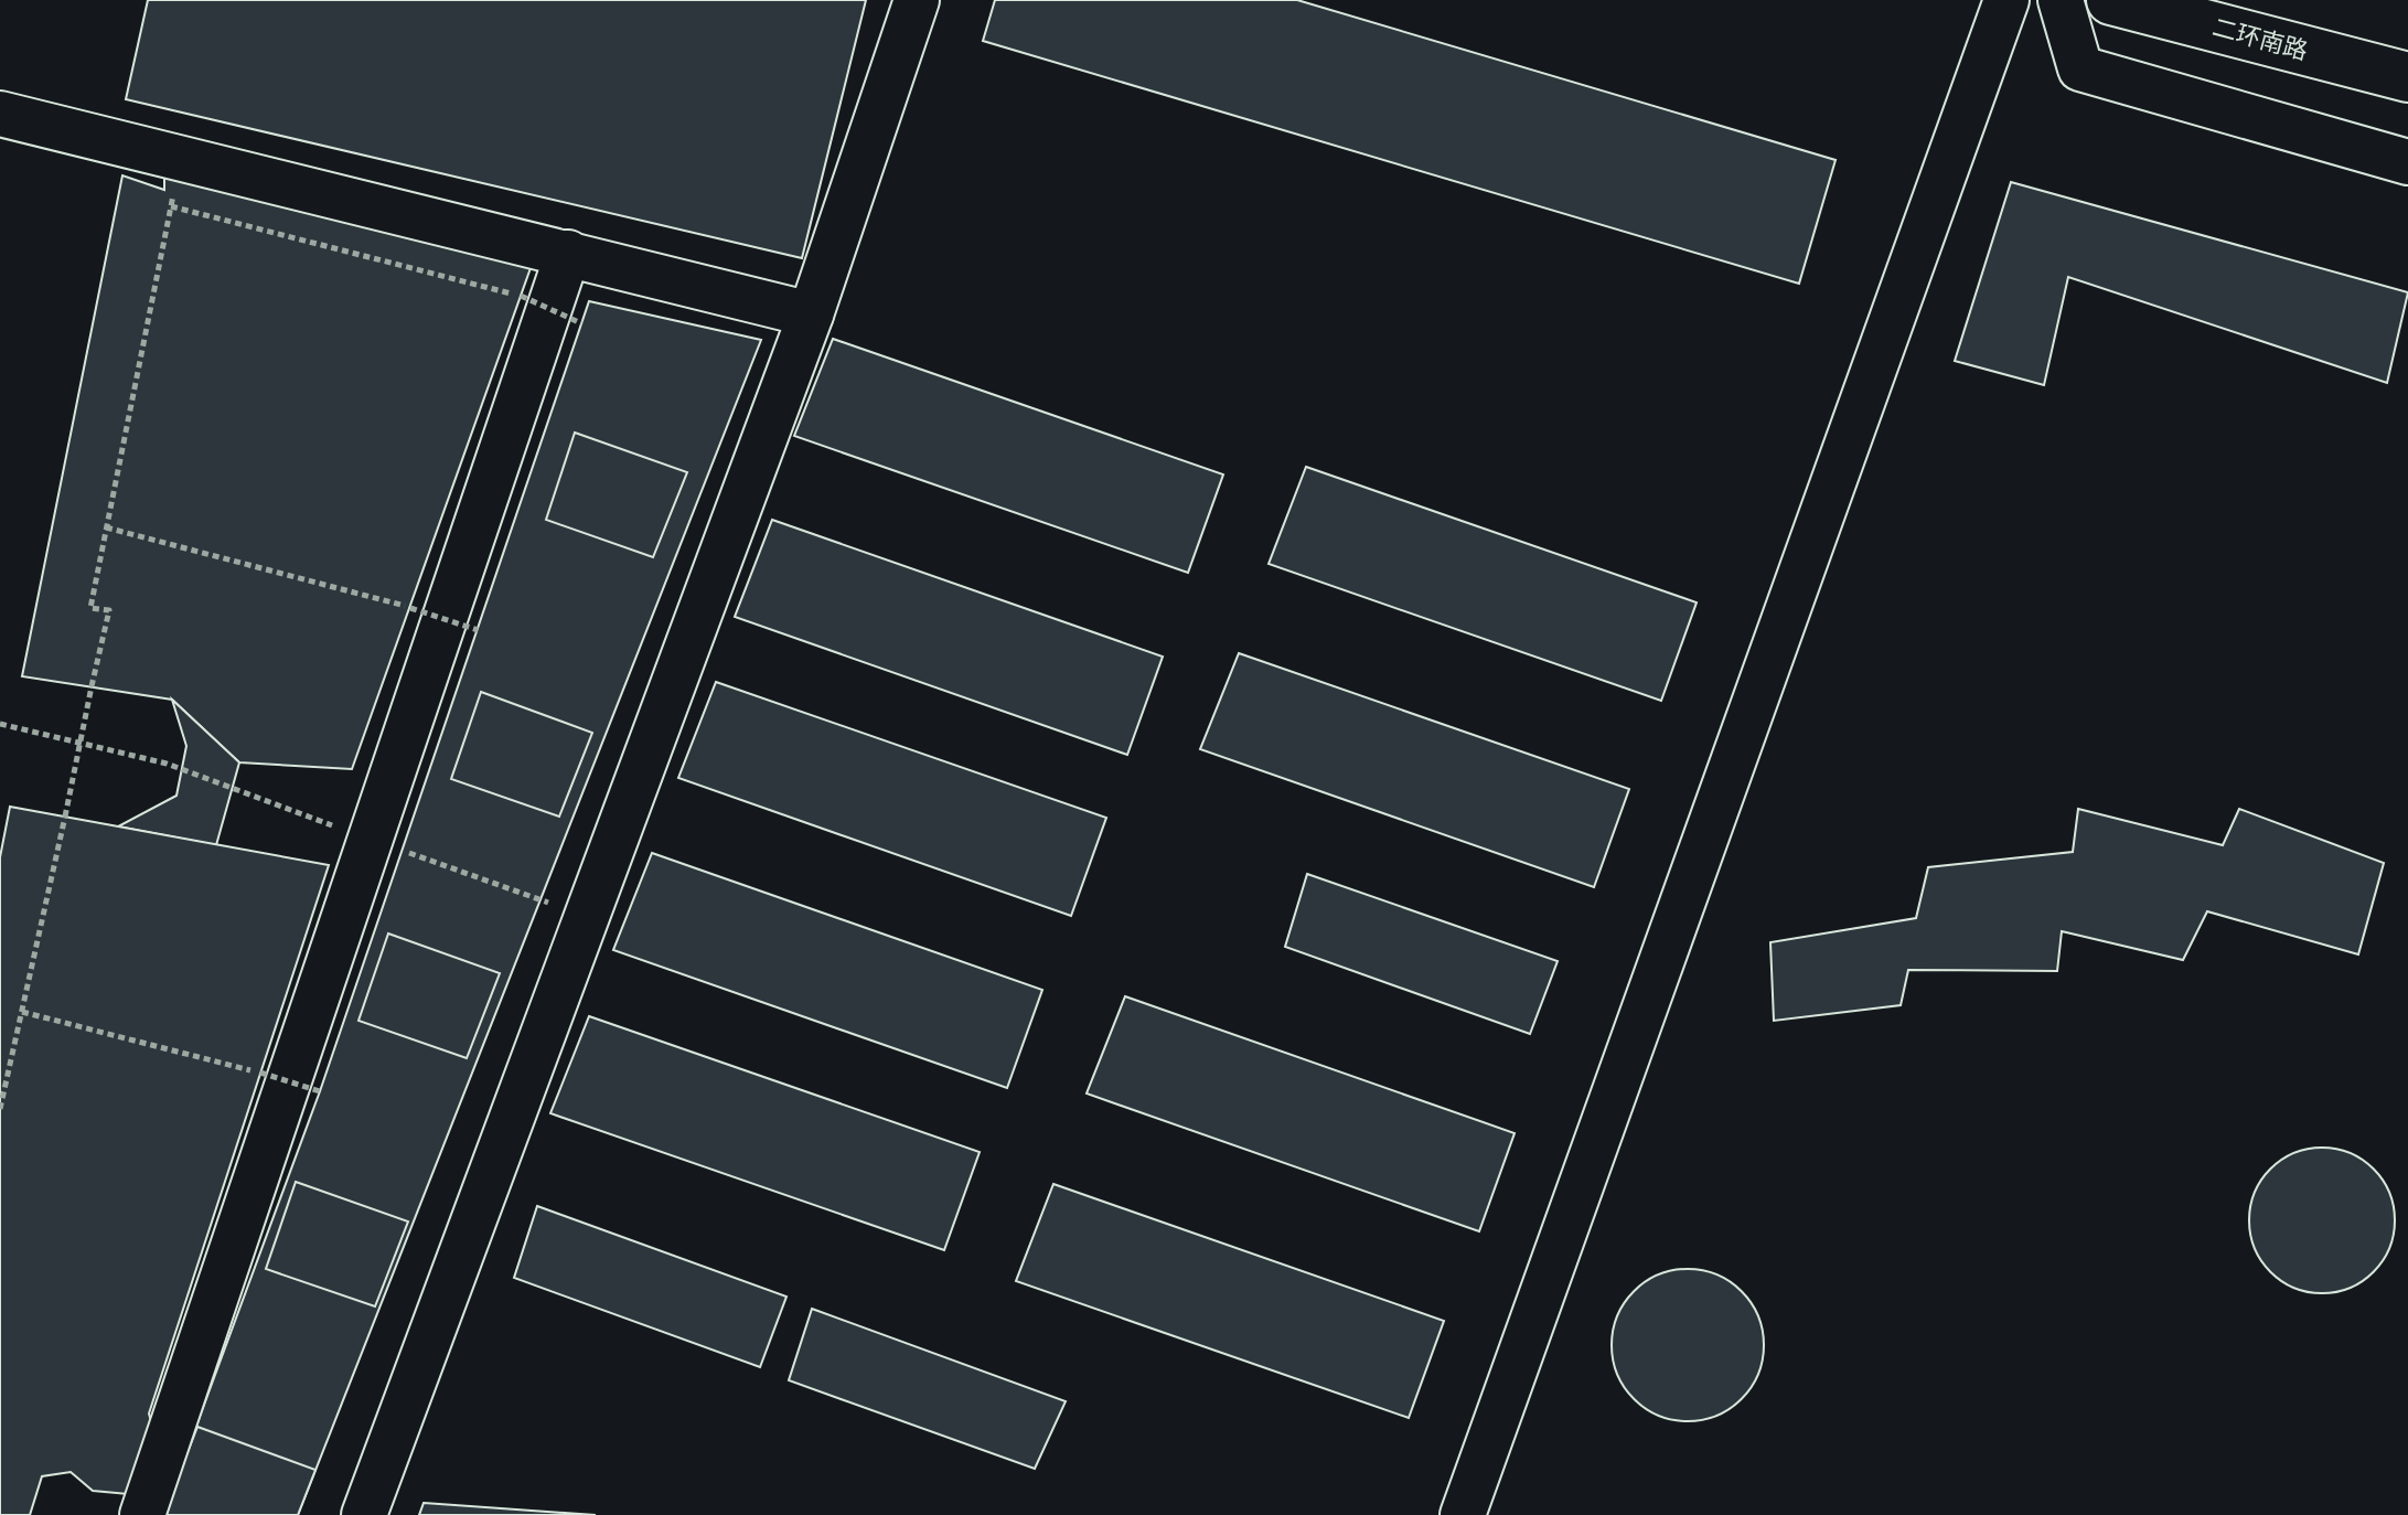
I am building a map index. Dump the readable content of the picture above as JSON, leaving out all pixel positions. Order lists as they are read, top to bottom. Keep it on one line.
{"streets":{"highway":["二环南路"]}}
